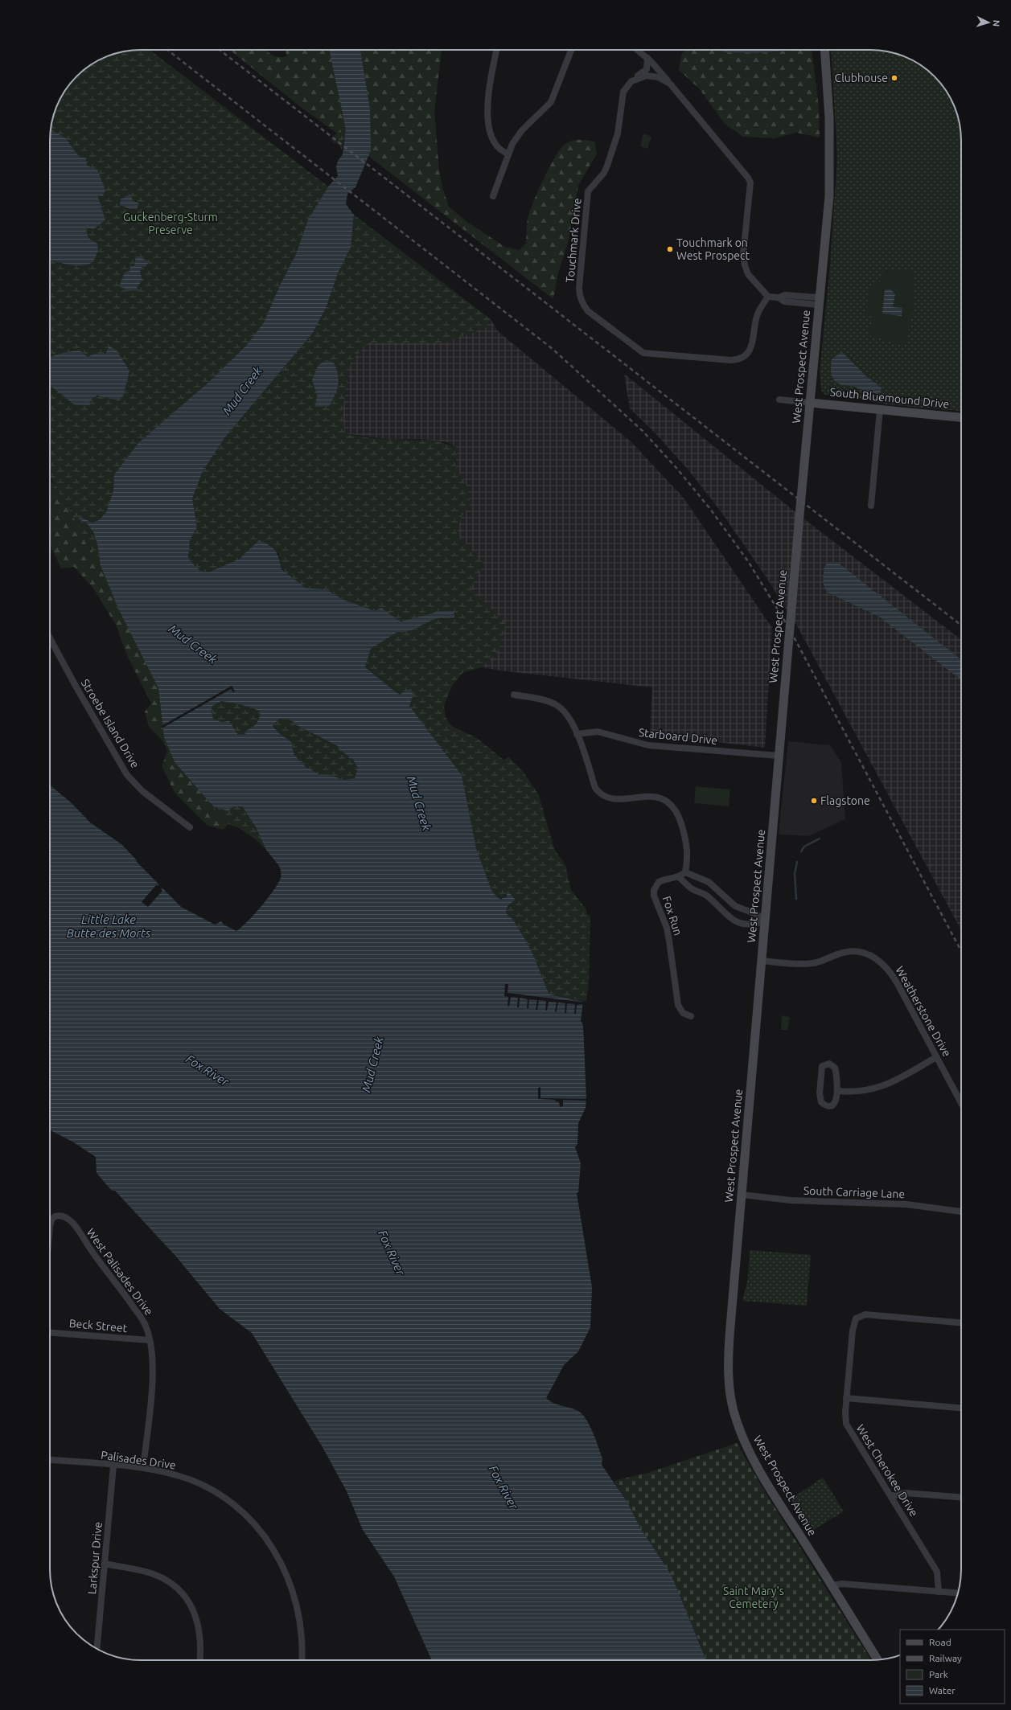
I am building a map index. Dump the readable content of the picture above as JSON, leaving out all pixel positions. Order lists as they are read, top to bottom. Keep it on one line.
{"streets":{"main road":["West Prospect Avenue","South Bluemound Drive"],"street":["Touchmark Drive","Stroebe Island Drive","Starboard Drive","Fox Run","Weatherstone Drive","South Carriage Lane","West Palisades Drive","Beck Street","Palisades Drive","West Cherokee Drive","Larkspur Drive"]},"crossings":[["West Prospect Avenue","South Bluemound Drive"],["West Prospect Avenue","Starboard Drive"],["West Prospect Avenue","Weatherstone Drive"],["West Prospect Avenue","South Carriage Lane"],["West Palisades Drive","Beck Street"],["West Palisades Drive","Palisades Drive"],["Palisades Drive","Larkspur Drive"]],"water":["Mud Creek","Little Lake Butte des Morts","Fox River"],"parks":["Guckenberg-Sturm Preserve","Saint Mary's Cemetery"],"places":["Clubhouse","Touchmark on West Prospect","Flagstone"],"legend":["Road","Railway","Park","Water"],"north":"right"}
